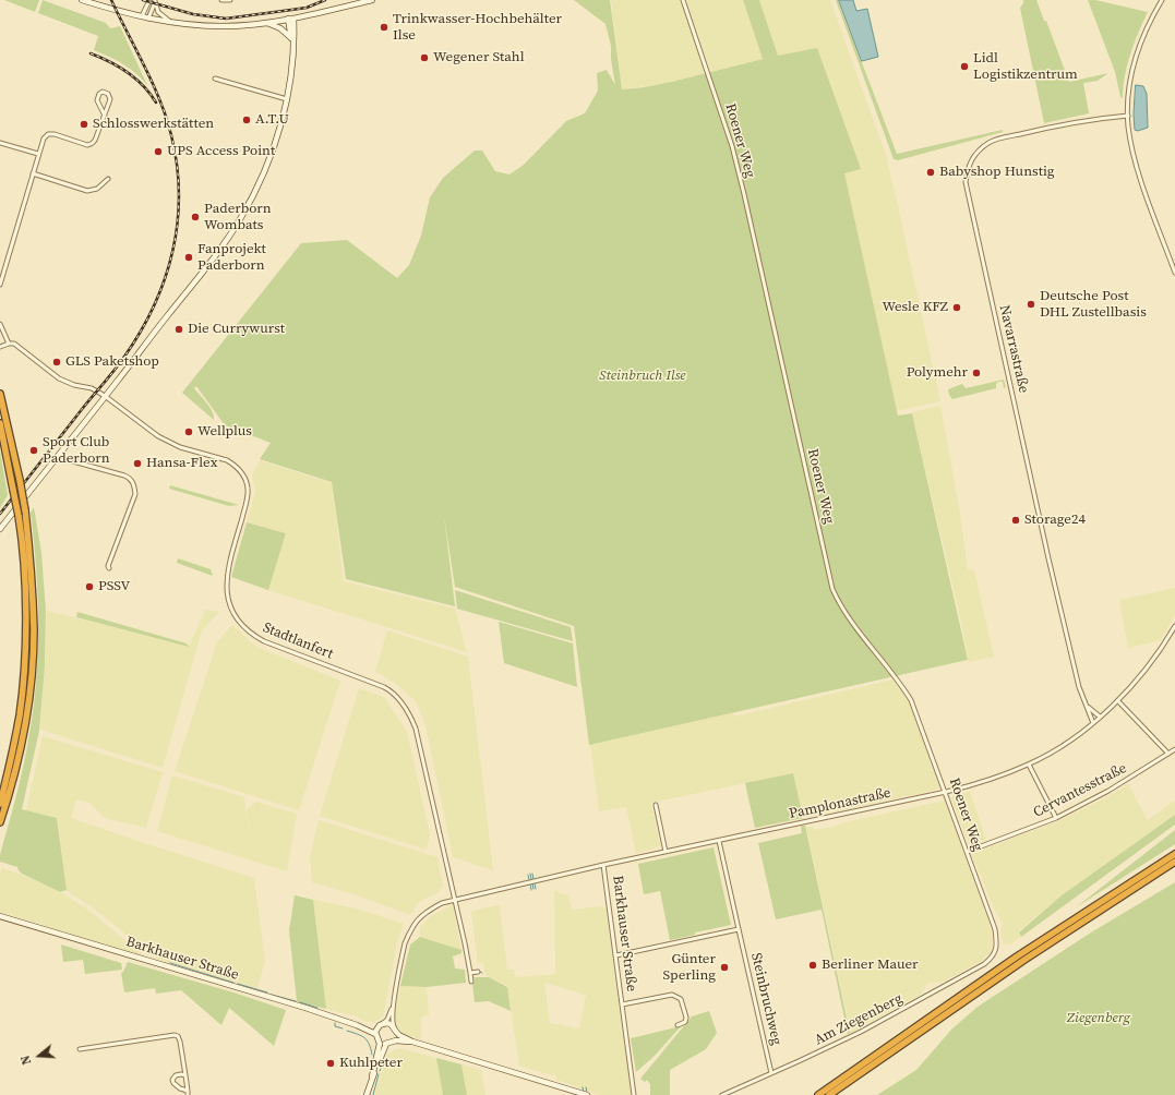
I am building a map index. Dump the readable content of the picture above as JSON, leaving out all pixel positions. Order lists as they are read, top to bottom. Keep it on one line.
{"streets":{"main road":["Barkhauser Straße"],"street":["Roener Weg","Navarrastraße","Stadtlanfert","Cervantesstraße","Pamplonastraße","Steinbruchweg","Am Ziegenberg"]},"crossings":[["Roener Weg","Cervantesstraße"],["Roener Weg","Pamplonastraße"],["Roener Weg","Am Ziegenberg"],["Navarrastraße","Pamplonastraße"],["Stadtlanfert","Pamplonastraße"],["Pamplonastraße","Barkhauser Straße"],["Pamplonastraße","Steinbruchweg"],["Steinbruchweg","Am Ziegenberg"]],"parks":["Steinbruch Ilse","Ziegenberg"],"places":["Trinkwasser-Hochbehälter Ilse","Wegener Stahl","Lidl Logistikzentrum","A.T.U","Schlosswerkstätten","UPS Access Point","Babyshop Hunstig","Paderborn Wombats","Fanprojekt Paderborn","Deutsche Post DHL Zustellbasis","Wesle KFZ","Die Currywurst","GLS Paketshop","Polymehr","Wellplus","Sport Club Paderborn","Hansa-Flex","Storage24","PSSV","Berliner Mauer","Günter Sperling","Kuhlpeter"],"north":"left"}
